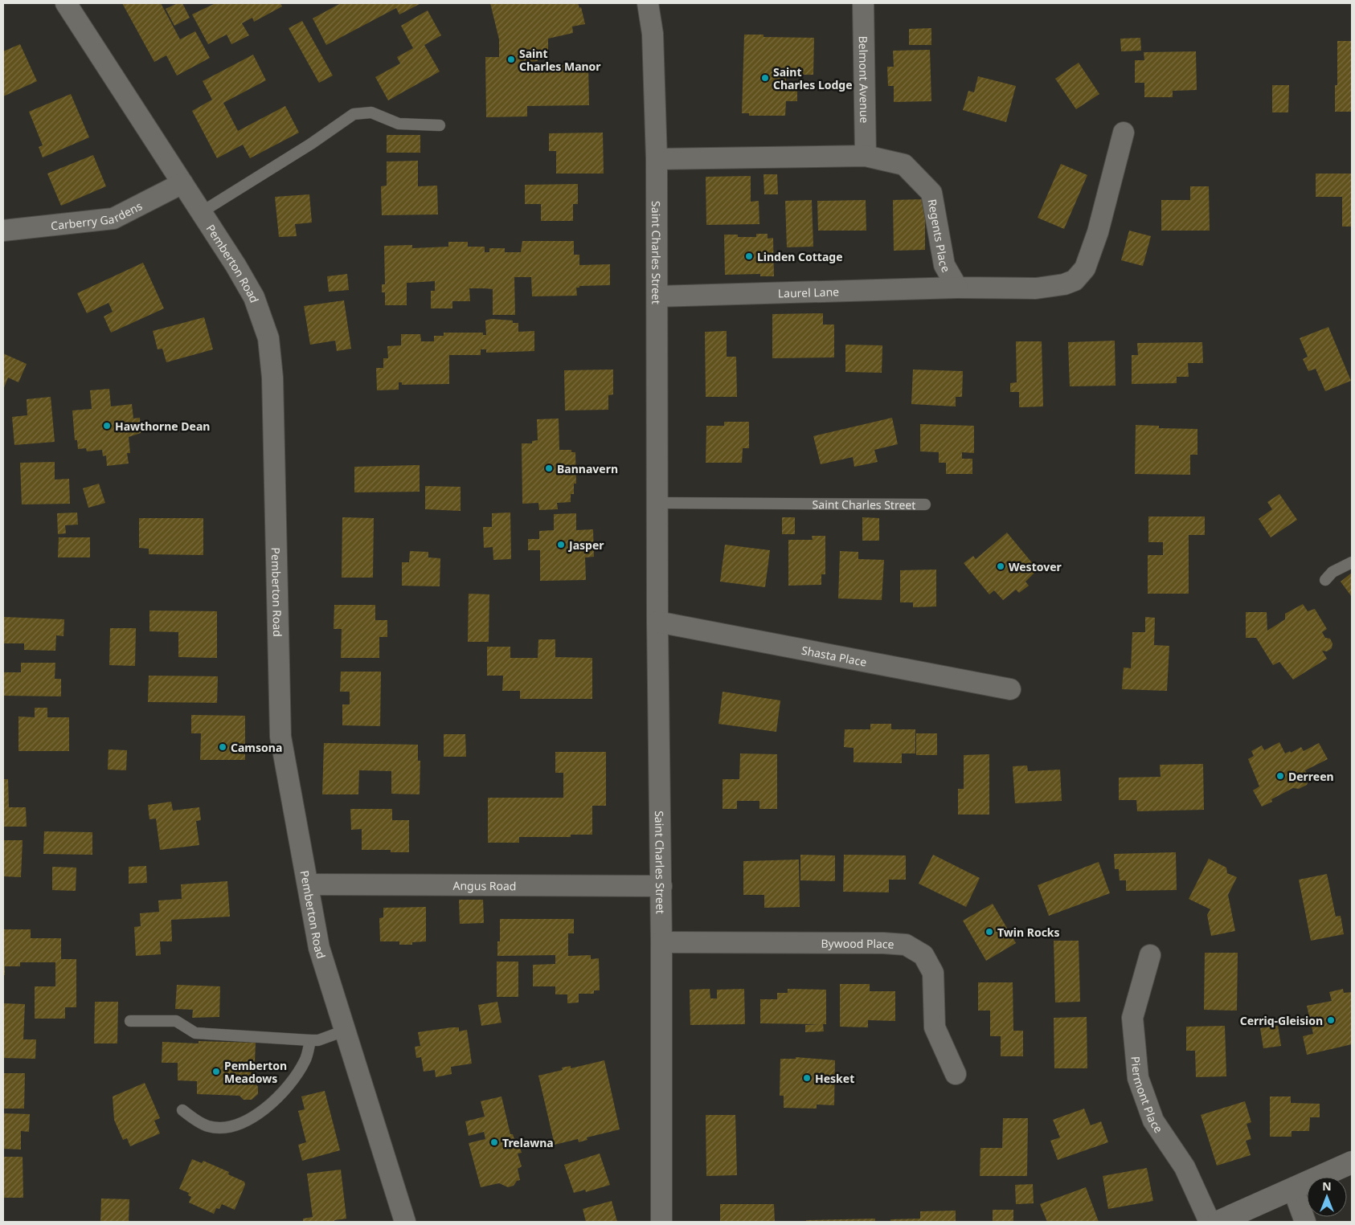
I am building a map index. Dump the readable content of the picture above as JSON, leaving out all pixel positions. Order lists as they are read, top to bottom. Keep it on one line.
{"streets":{"street":["Belmont Avenue","Carberry Gardens","Regents Place","Saint Charles Street","Pemberton Road","Laurel Lane","Shasta Place","Angus Road","Bywood Place","Piermont Place"]},"crossings":[["Belmont Avenue","Regents Place"],["Carberry Gardens","Pemberton Road"],["Regents Place","Saint Charles Street"],["Regents Place","Laurel Lane"],["Saint Charles Street","Laurel Lane"],["Saint Charles Street","Shasta Place"],["Saint Charles Street","Angus Road"],["Saint Charles Street","Bywood Place"],["Pemberton Road","Angus Road"]],"places":["Saint Charles Manor","Saint Charles Lodge","Linden Cottage","Hawthorne Dean","Bannavern","Jasper","Westover","Camsona","Derreen","Twin Rocks","Cerriq-Gleision","Pemberton Meadows","Hesket","Trelawna"],"north":"top"}
